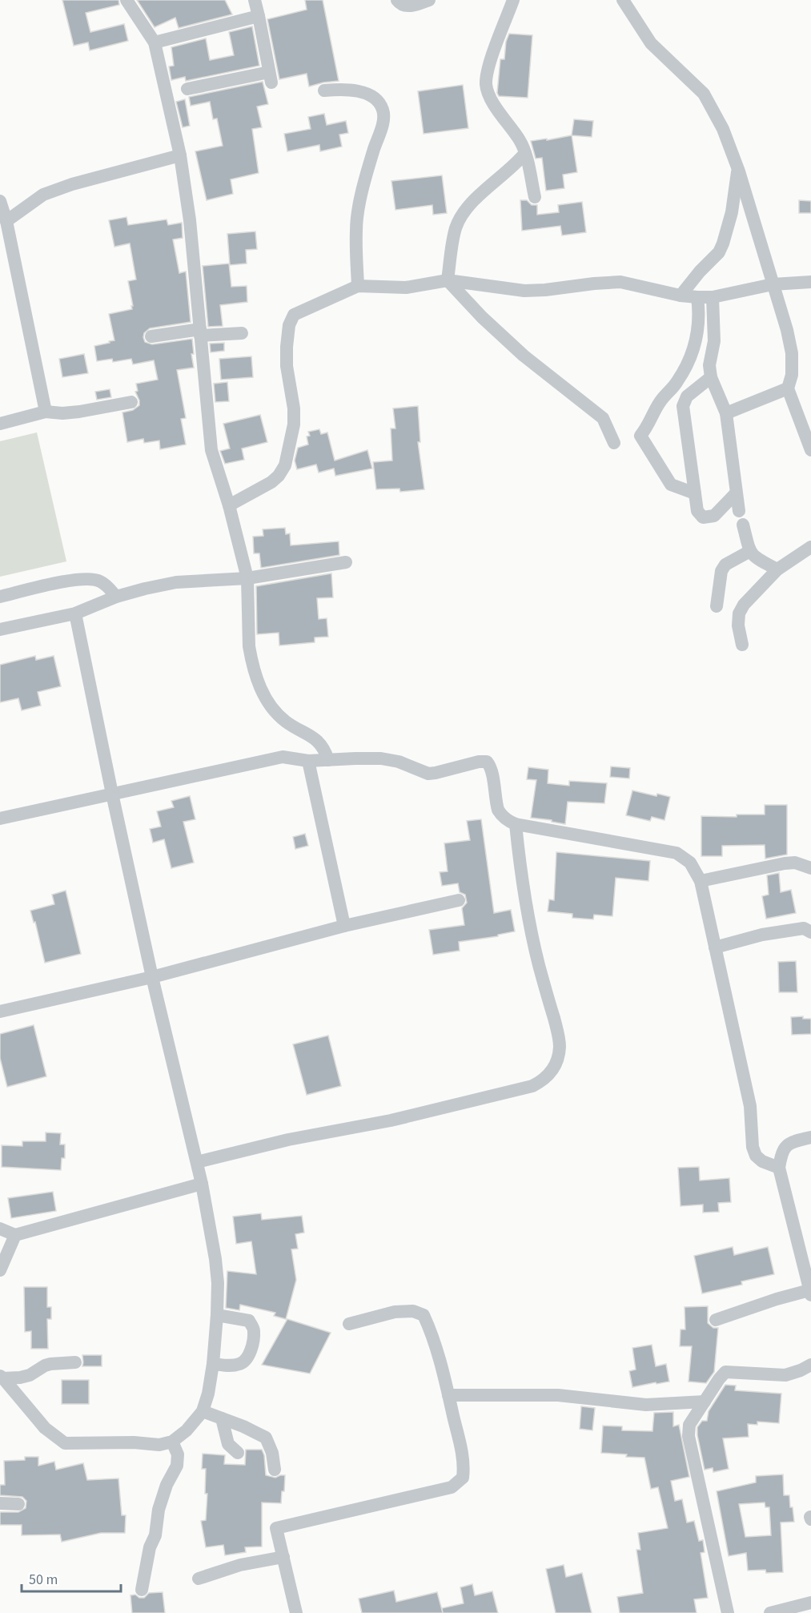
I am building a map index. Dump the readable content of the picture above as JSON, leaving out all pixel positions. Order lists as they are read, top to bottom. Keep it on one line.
{"scale_bar":"50 m"}
